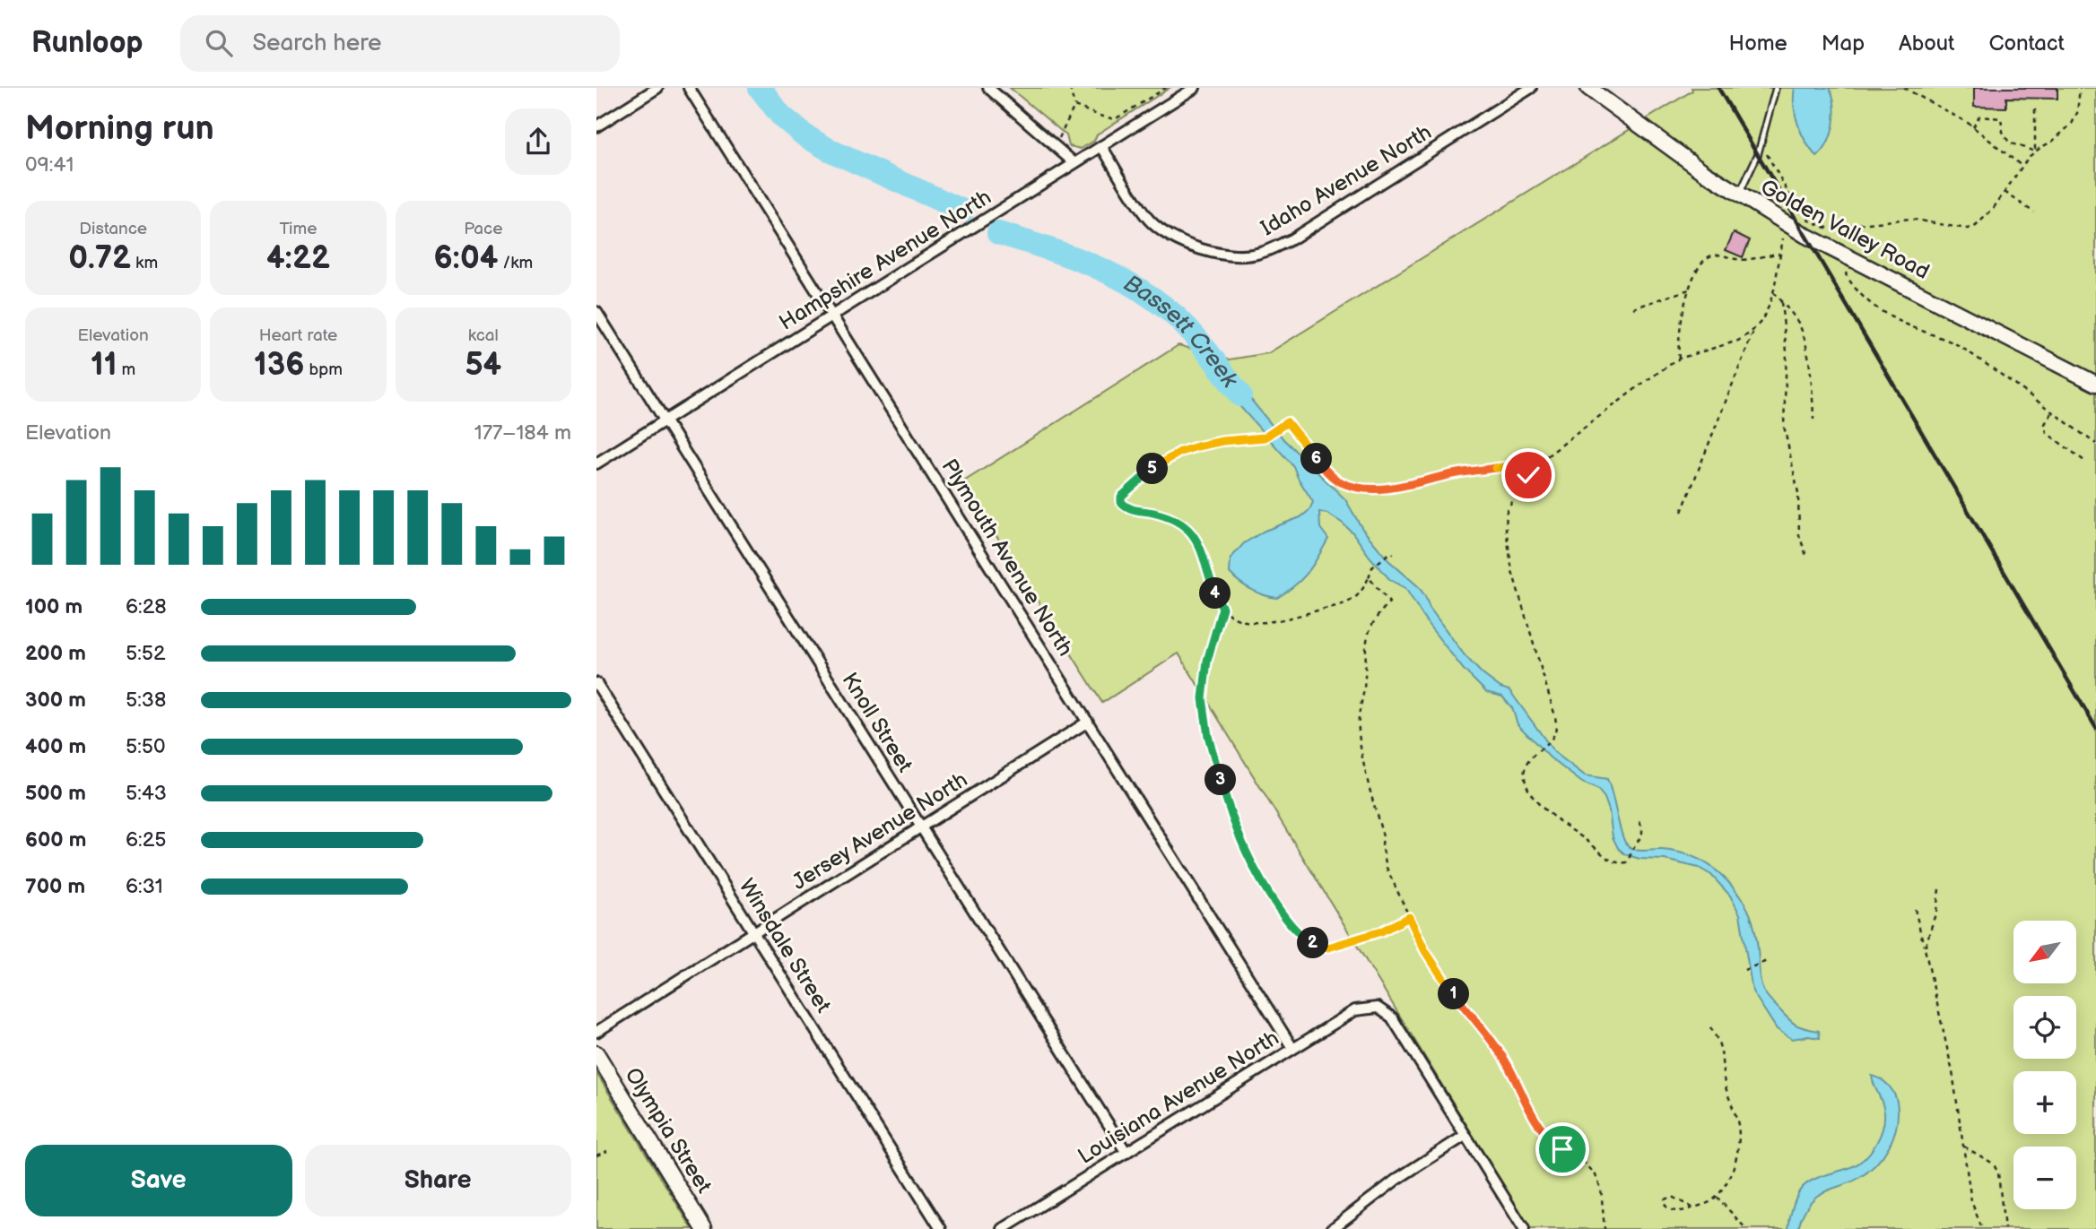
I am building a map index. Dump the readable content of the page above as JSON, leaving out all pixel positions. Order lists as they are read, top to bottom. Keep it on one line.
{"streets":{"street":["Idaho Avenue North","Golden Valley Road","Hampshire Avenue North","Plymouth Avenue North","Knoll Street","Jersey Avenue North","Winsdale Street","Louisiana Avenue North","Olympia Street"]},"crossings":[["Idaho Avenue North","Hampshire Avenue North"],["Hampshire Avenue North","Plymouth Avenue North"],["Hampshire Avenue North","Knoll Street"],["Plymouth Avenue North","Jersey Avenue North"],["Plymouth Avenue North","Louisiana Avenue North"],["Knoll Street","Jersey Avenue North"],["Knoll Street","Louisiana Avenue North"],["Jersey Avenue North","Winsdale Street"]],"water":["Bassett Creek"],"north":"bottom left","page":{"header":"Runloop","search":"Search here","nav":["Home","Map","About","Contact"],"heading":["Morning run","09:41"],"stats":[["Distance","0.72 km"],["Time","4:22"],["Pace","6:04 /km"],["Elevation","11 m"],["Heart rate","136 bpm"],["kcal","54"]],"chart":["Elevation","177–184 m"],"pins":["6","5","4","3","2","1"],"list":[{"name":"100 m","note":"6:28"},{"name":"200 m","note":"5:52"},{"name":"300 m","note":"5:38"},{"name":"400 m","note":"5:50"},{"name":"500 m","note":"5:43"},{"name":"600 m","note":"6:25"},{"name":"700 m","note":"6:31"}],"map_buttons":["+","−"],"buttons":["Save","Share"]}}
